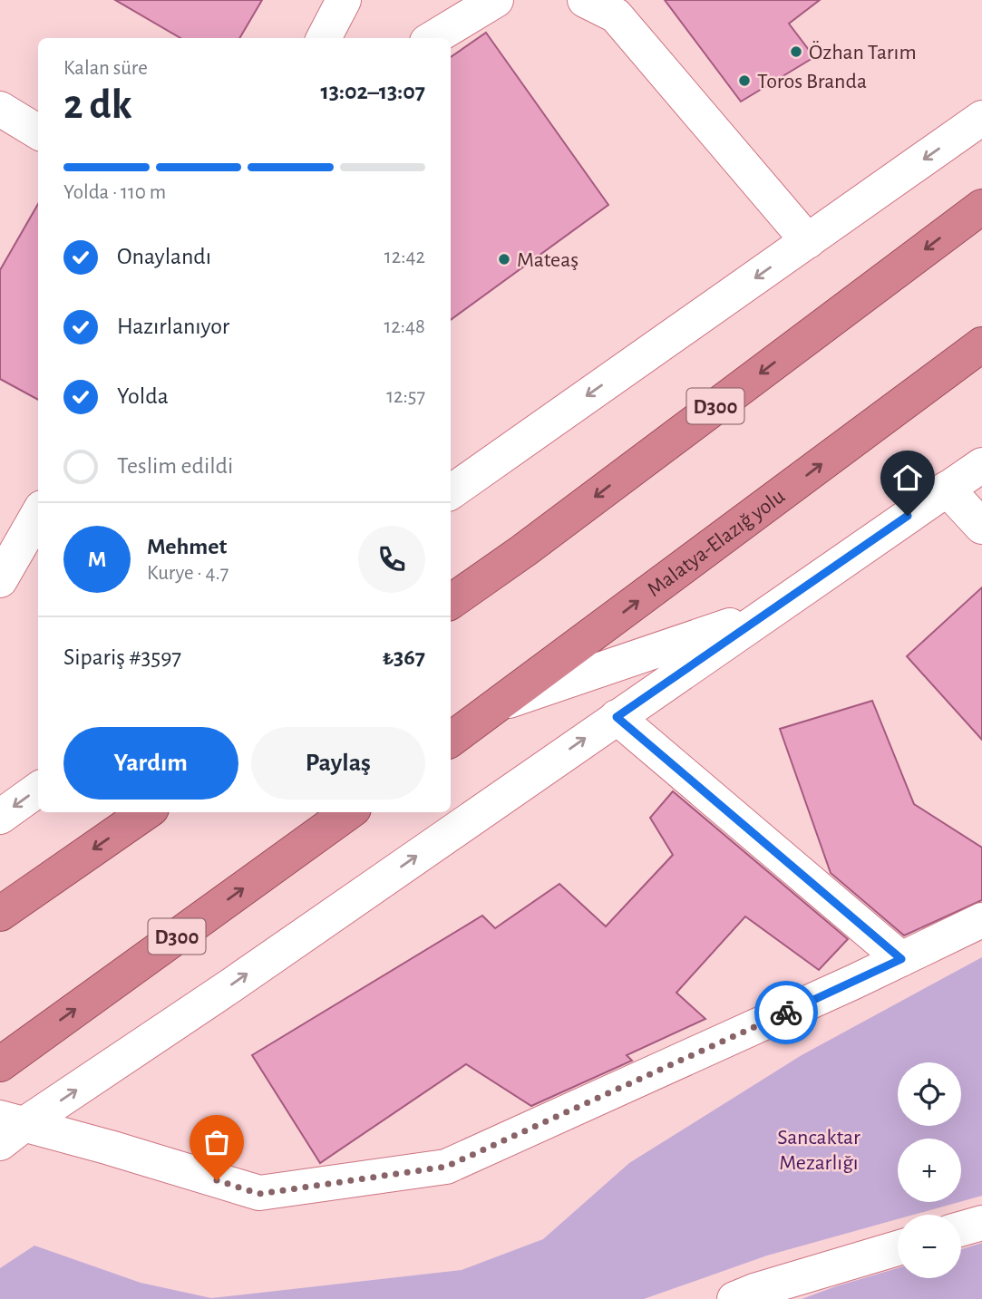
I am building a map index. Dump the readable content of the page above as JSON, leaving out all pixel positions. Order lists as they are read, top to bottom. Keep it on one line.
{"streets":{"highway":["D300","Malatya-Elazığ yolu"]},"parks":["Sancaktar Mezarlığı"],"places":["Özhan Tarım","Toros Branda","Mateaş"],"page":{"heading":["2 dk","Kalan süre","13:02–13:07"],"panel":["Mehmet","Kurye · 4.7","Sipariş #3597","₺367"],"bar":"Yolda · 110 m","list":[["Onaylandı","12:42"],["Hazırlanıyor","12:48"],["Yolda","12:57"],"Teslim edildi"],"round":"M","buttons":["Yardım","Paylaş"],"map_buttons":["+","−"]}}
